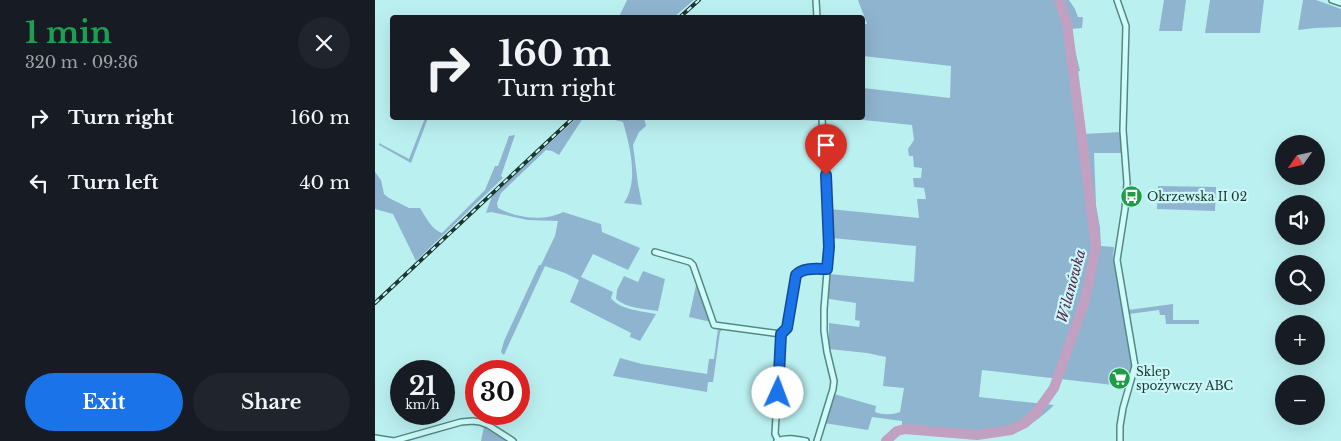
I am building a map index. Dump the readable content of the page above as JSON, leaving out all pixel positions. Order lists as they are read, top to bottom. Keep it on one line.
{"water":["Wilanówka"],"places":{"bus stop":["Okrzewska II 02"],"supermarket":["Sklep spożywczy ABC"]},"north":"bottom left","page":{"heading":["1 min","320 m · 09:36"],"turn":["160 m","Turn right"],"list":[{"name":"Turn right","value":"160 m"},{"name":"Turn left","value":"40 m"}],"map_buttons":["+","−"],"speed":"21 km/h","limit":"30","buttons":["Exit","Share"]}}
